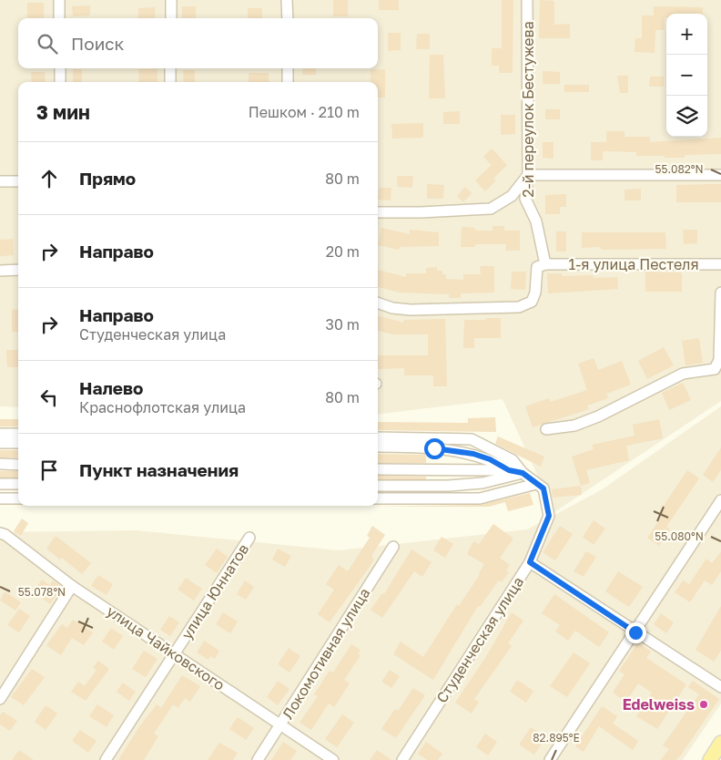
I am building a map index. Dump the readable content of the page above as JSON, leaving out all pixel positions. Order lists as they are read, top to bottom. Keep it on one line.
{"streets":{"street":["2-й переулок Бестужева","1-я улица Пестеля","улица Юннатов","Студенческая улица","улица Чайковского","Локомотивная улица"]},"crossings":[["2-й переулок Бестужева","1-я улица Пестеля"],["улица Юннатов","улица Чайковского"],["улица Чайковского","Локомотивная улица"]],"places":["Edelweiss"],"page":{"map_buttons":["+","−"],"search":"Поиск","heading":["3 мин","Пешком · 210 m"],"list":[["Прямо","80 m"],["Направо","20 m"],["Направо","Студенческая улица","30 m"],["Налево","Краснофлотская улица","80 m"],"Пункт назначения"]},"coordinates":["55.082°N","55.080°N","55.078°N","82.895°E"]}
